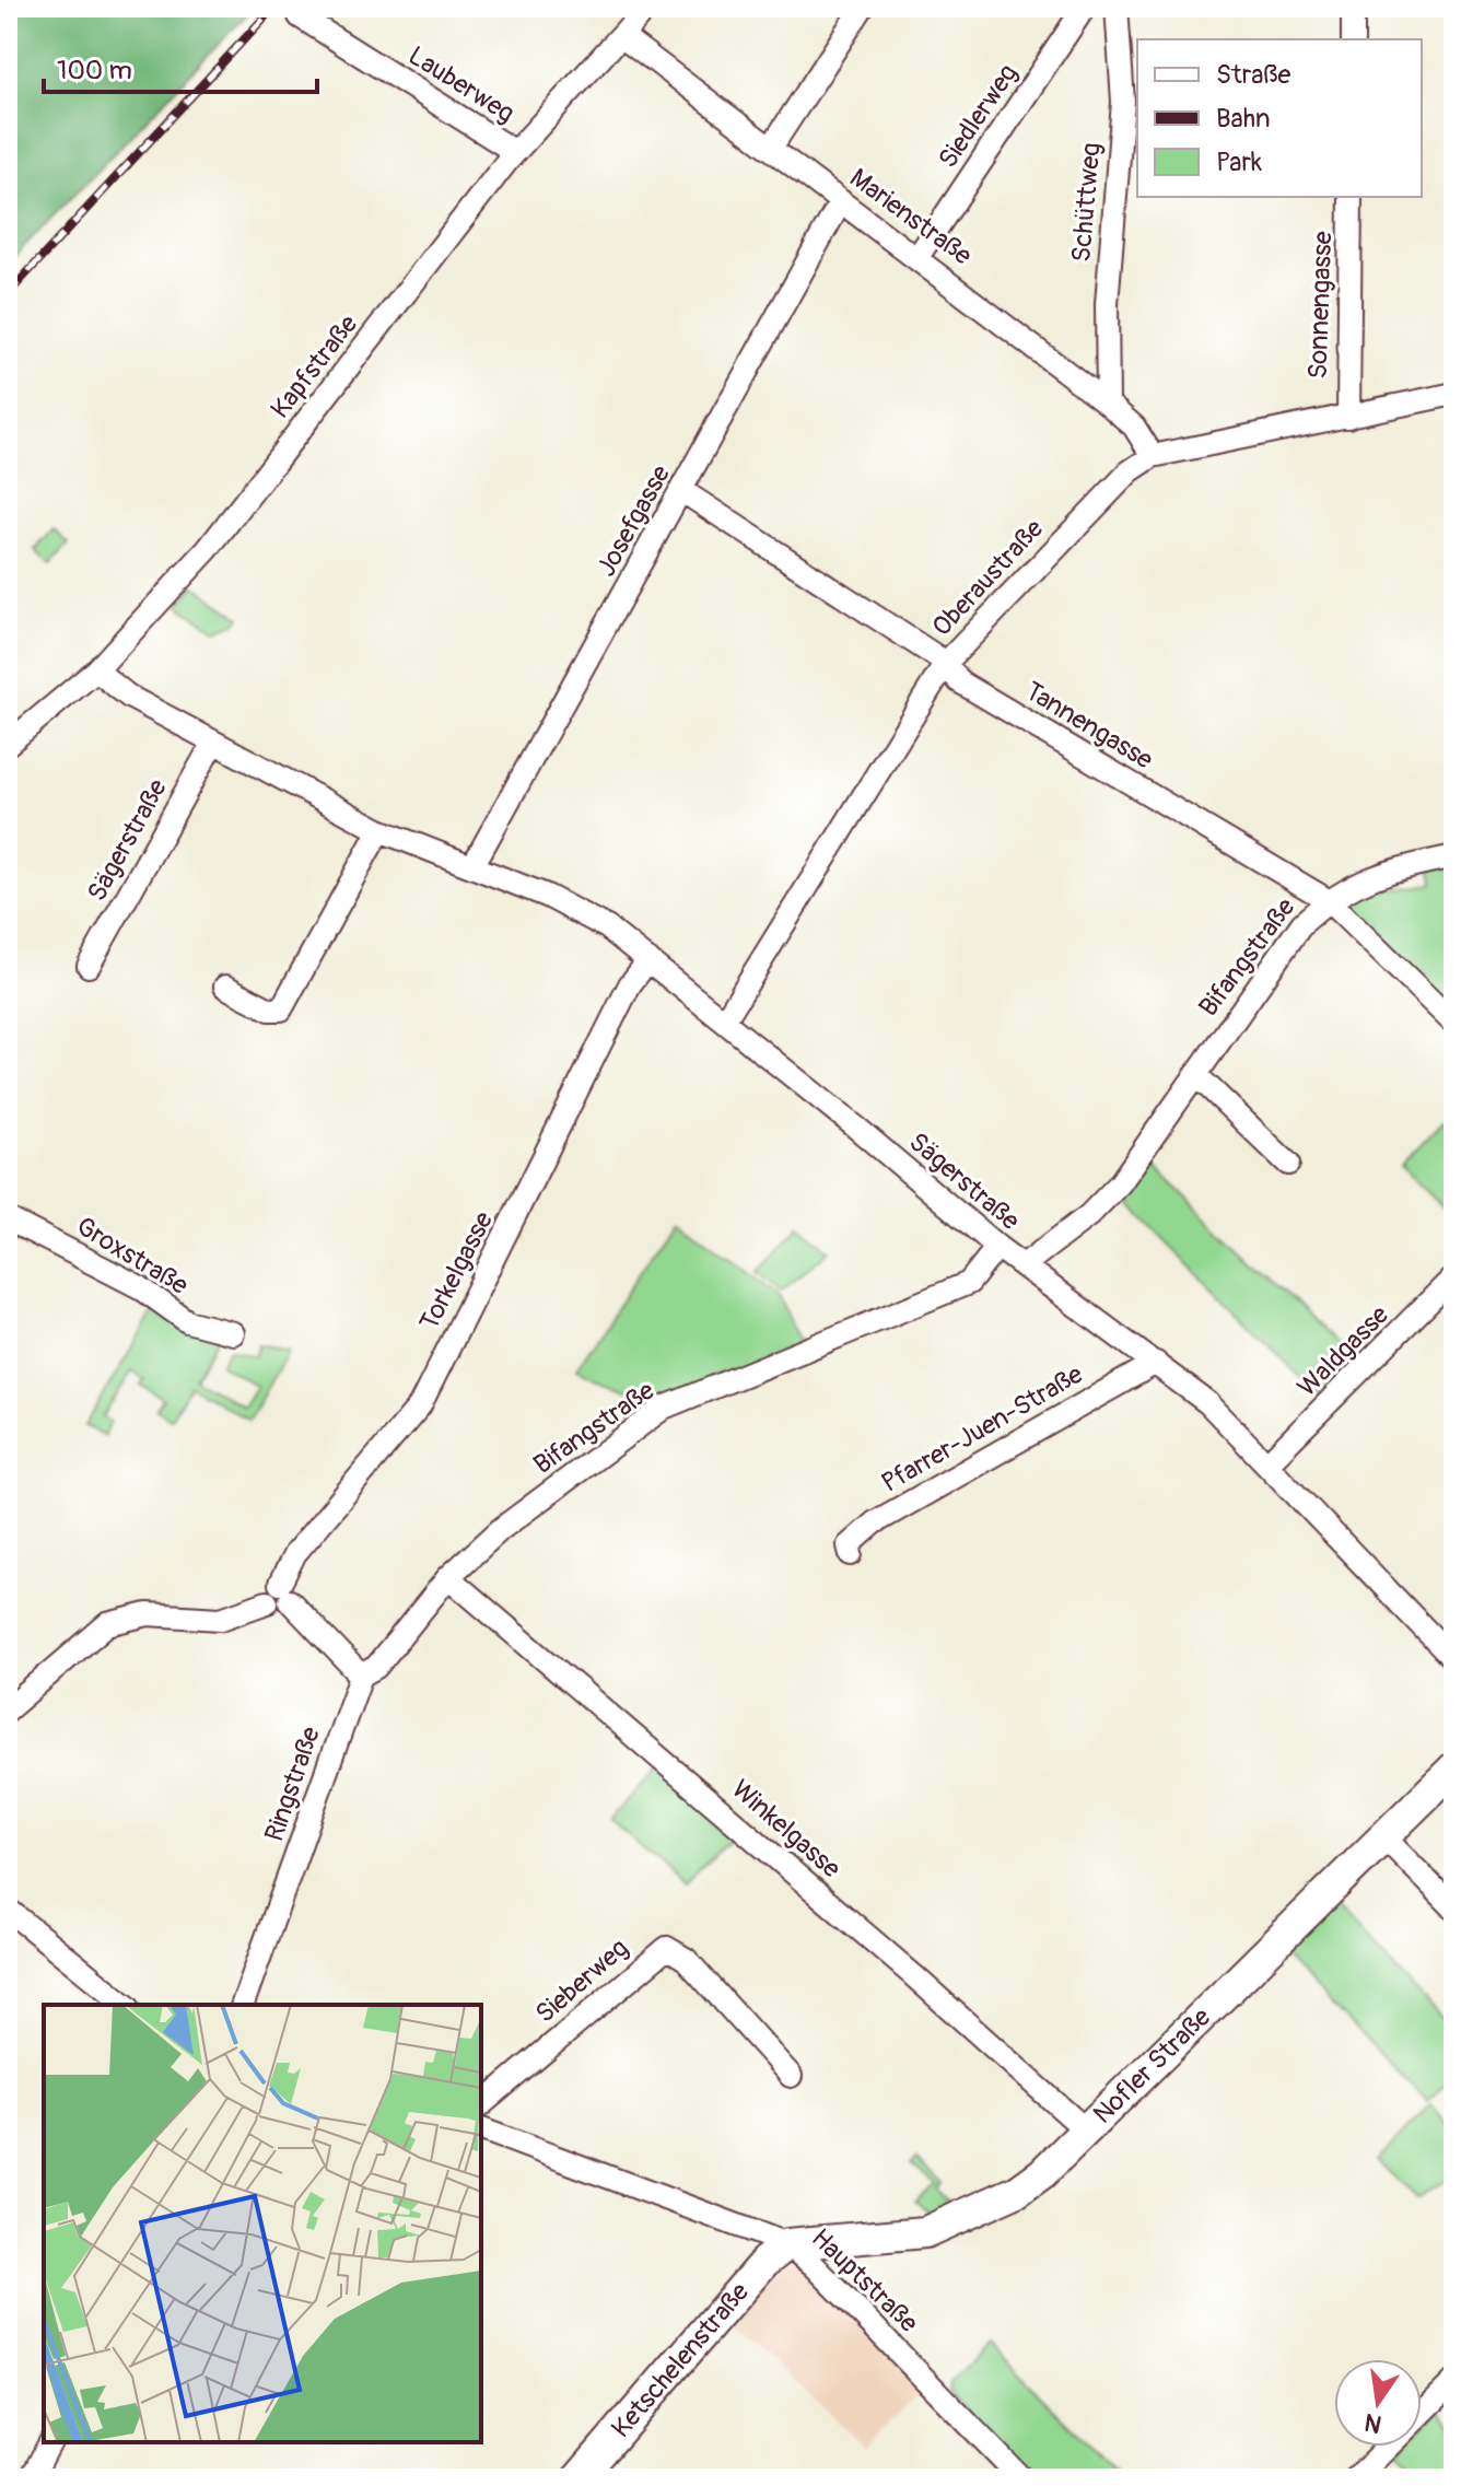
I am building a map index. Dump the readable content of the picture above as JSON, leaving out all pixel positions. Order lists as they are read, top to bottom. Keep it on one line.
{"streets":{"main road":["Nofler Straße","Ketschelenstraße"],"street":["Lauberweg","Siedlerweg","Schüttweg","Marienstraße","Sonnengasse","Kapfstraße","Josefgasse","Oberaustraße","Tannengasse","Sägerstraße","Bifangstraße","Groxstraße","Torkelgasse","Waldgasse","Pfarrer-Juen-Straße","Ringstraße","Winkelgasse","Sieberweg","Hauptstraße"]},"crossings":[["Lauberweg","Kapfstraße"],["Siedlerweg","Marienstraße"],["Schüttweg","Marienstraße"],["Marienstraße","Kapfstraße"],["Marienstraße","Josefgasse"],["Marienstraße","Oberaustraße"],["Sonnengasse","Oberaustraße"],["Kapfstraße","Sägerstraße"],["Josefgasse","Tannengasse"],["Josefgasse","Sägerstraße"],["Oberaustraße","Tannengasse"],["Oberaustraße","Sägerstraße"],["Tannengasse","Bifangstraße"],["Sägerstraße","Bifangstraße"],["Sägerstraße","Torkelgasse"],["Sägerstraße","Waldgasse"],["Sägerstraße","Pfarrer-Juen-Straße"],["Bifangstraße","Ringstraße"],["Bifangstraße","Winkelgasse"],["Winkelgasse","Nofler Straße"],["Nofler Straße","Hauptstraße"],["Nofler Straße","Ketschelenstraße"],["Hauptstraße","Ketschelenstraße"]],"legend":["Straße","Bahn","Park"],"scale_bar":"100 m","north":"bottom"}
